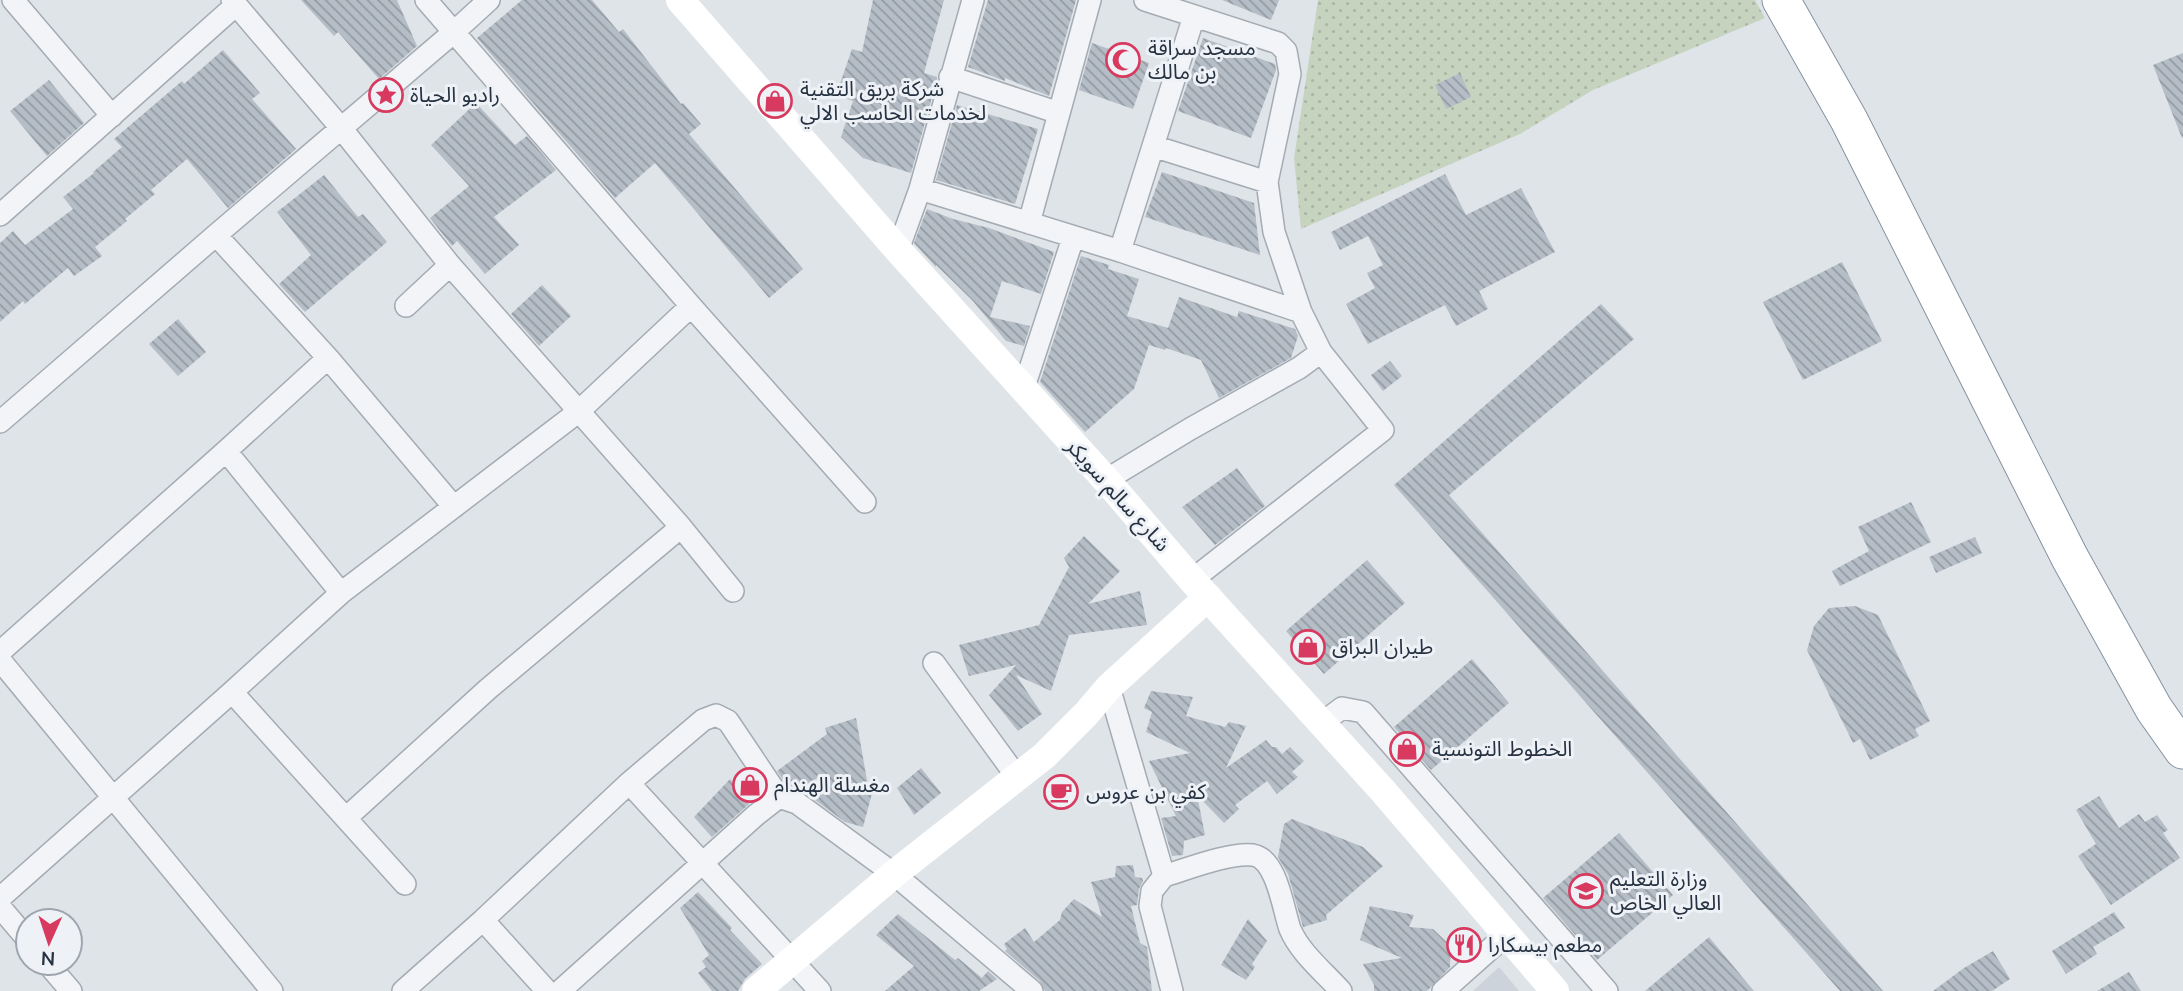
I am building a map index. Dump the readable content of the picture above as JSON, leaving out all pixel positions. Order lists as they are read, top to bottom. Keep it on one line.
{"streets":{"street":["شارع سالم سويكر"]},"places":{"mosque":["مسجد سراقة بن مالك"],"place":["راديو الحياة"],"shop":["شركة بريق التقنية لخدمات الحاسب الالي","طيران البراق","الخطوط التونسية","مغسلة الهندام"],"cafe":["كفي بن عروس"],"school or university":["وزارة التعليم العالي الخاص"],"restaurant":["مطعم بيسكارا"]},"north":"bottom"}
